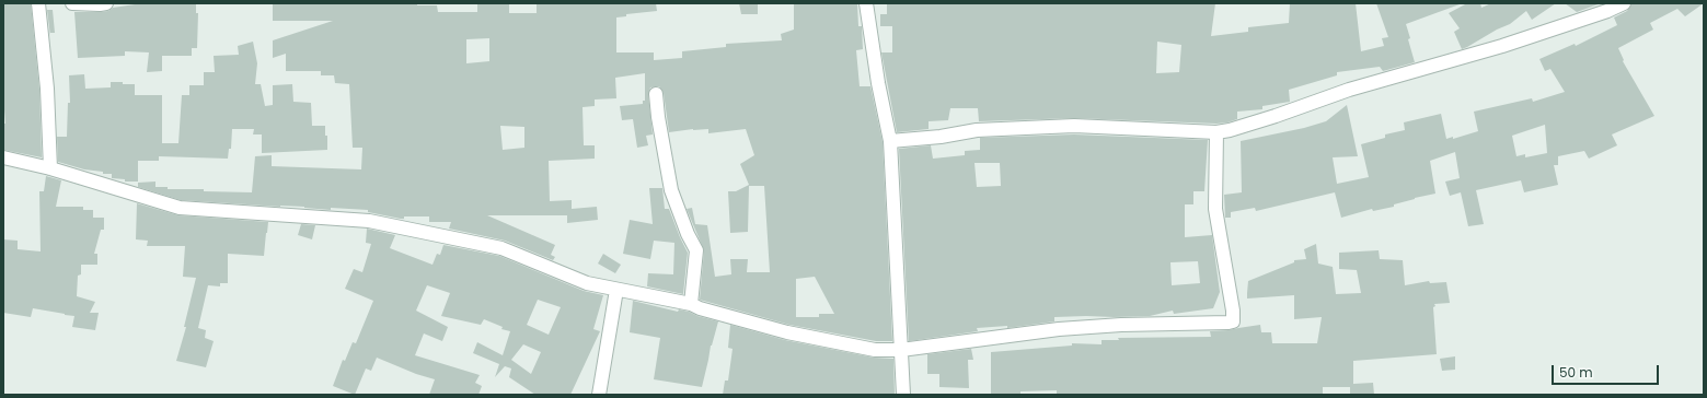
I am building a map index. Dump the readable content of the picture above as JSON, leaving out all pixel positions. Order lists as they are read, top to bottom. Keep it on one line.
{"scale_bar":"50 m"}
